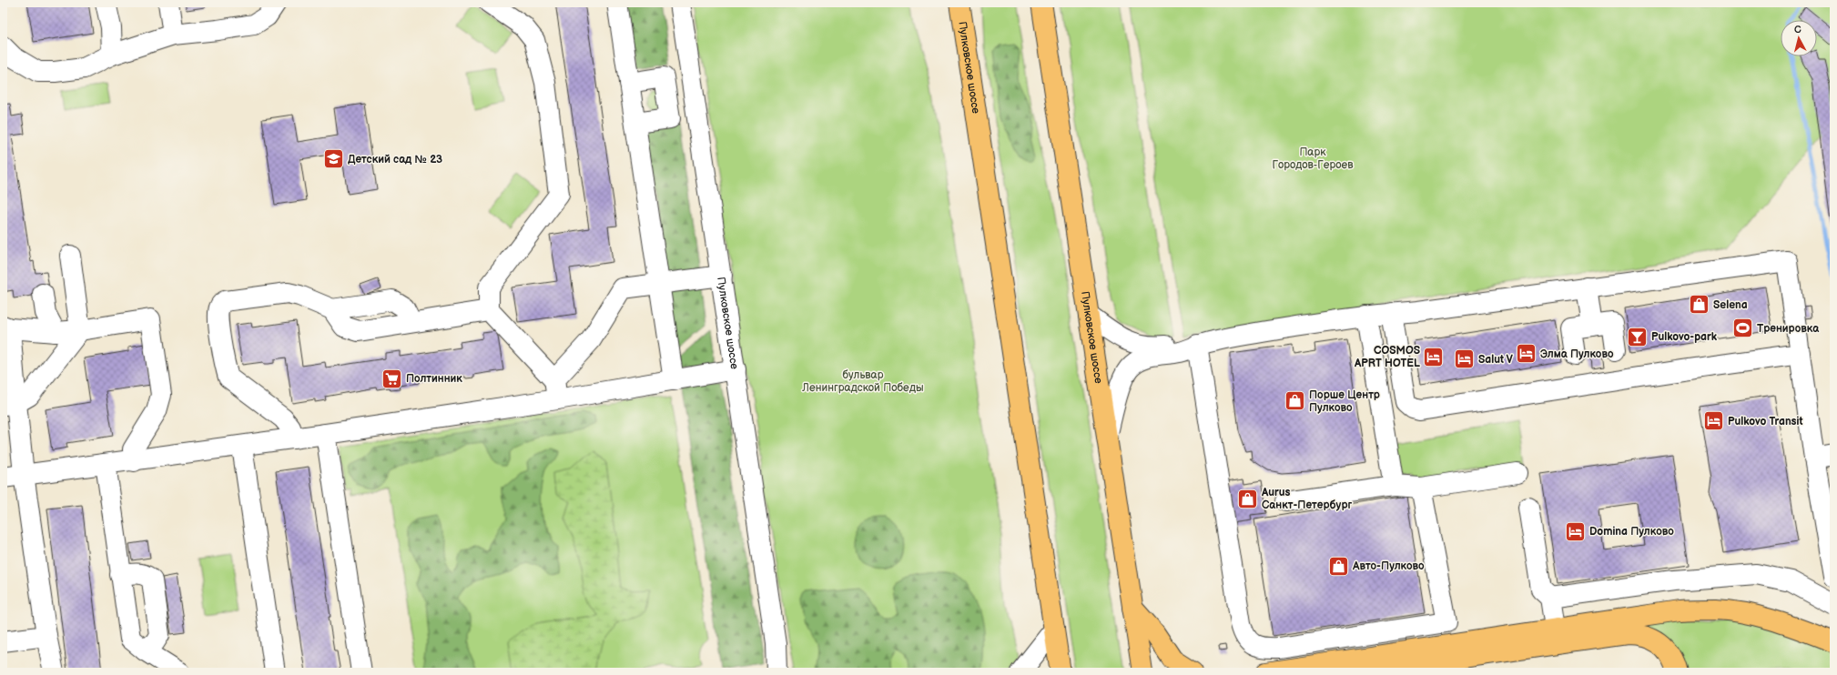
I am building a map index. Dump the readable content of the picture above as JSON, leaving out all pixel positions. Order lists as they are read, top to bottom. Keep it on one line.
{"streets":{"main road":["Пулковское шоссе"]},"parks":["Парк Городов-Героев","бульвар Ленинградской Победы"],"places":{"school or university":["Детский сад № 23"],"shop":["Selena","Порше Центр Пулково","Aurus Санкт-Петербург","Авто-Пулково"],"sports":["Тренировка"],"bar":["Pulkovo-park"],"hotel":["Элма Пулково","COSMOS APRT HOTEL","Salut V","Pulkovo Transit","Domina Пулково"],"supermarket":["Полтинник"]},"north":"top"}
